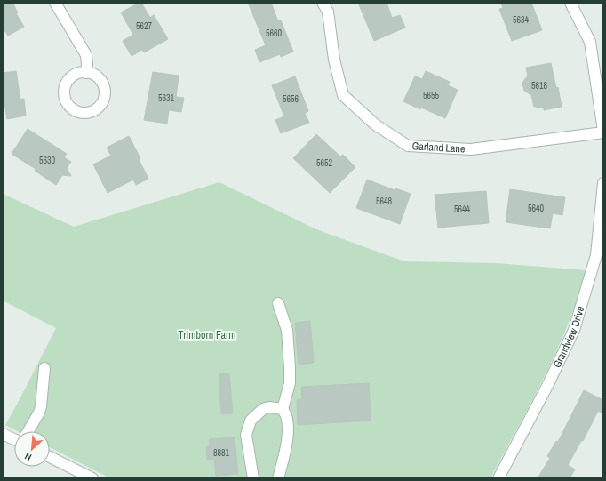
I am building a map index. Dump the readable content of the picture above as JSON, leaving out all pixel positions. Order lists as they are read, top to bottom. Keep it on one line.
{"streets":{"street":["Garland Lane","Grandview Drive"]},"parks":["Trimborn Farm"],"house_numbers":["5634","5627","5660","5618","5655","5631","5656","5630","5652","5648","5640","5644","8881"],"north":"bottom left"}
